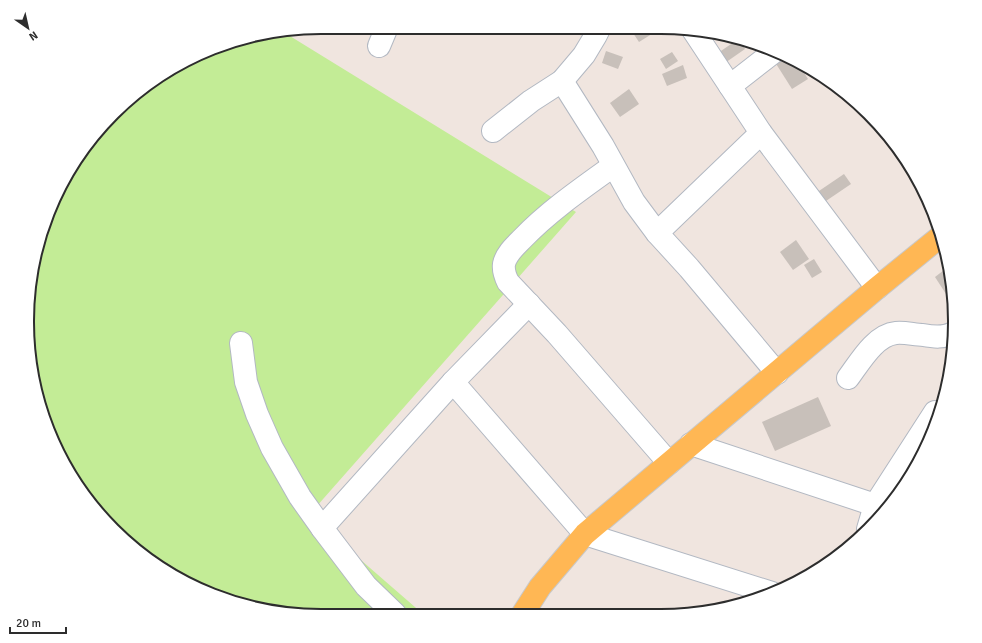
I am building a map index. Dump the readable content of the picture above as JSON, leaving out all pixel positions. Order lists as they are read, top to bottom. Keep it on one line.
{"scale_bar":"20 m","north":"bottom right"}
